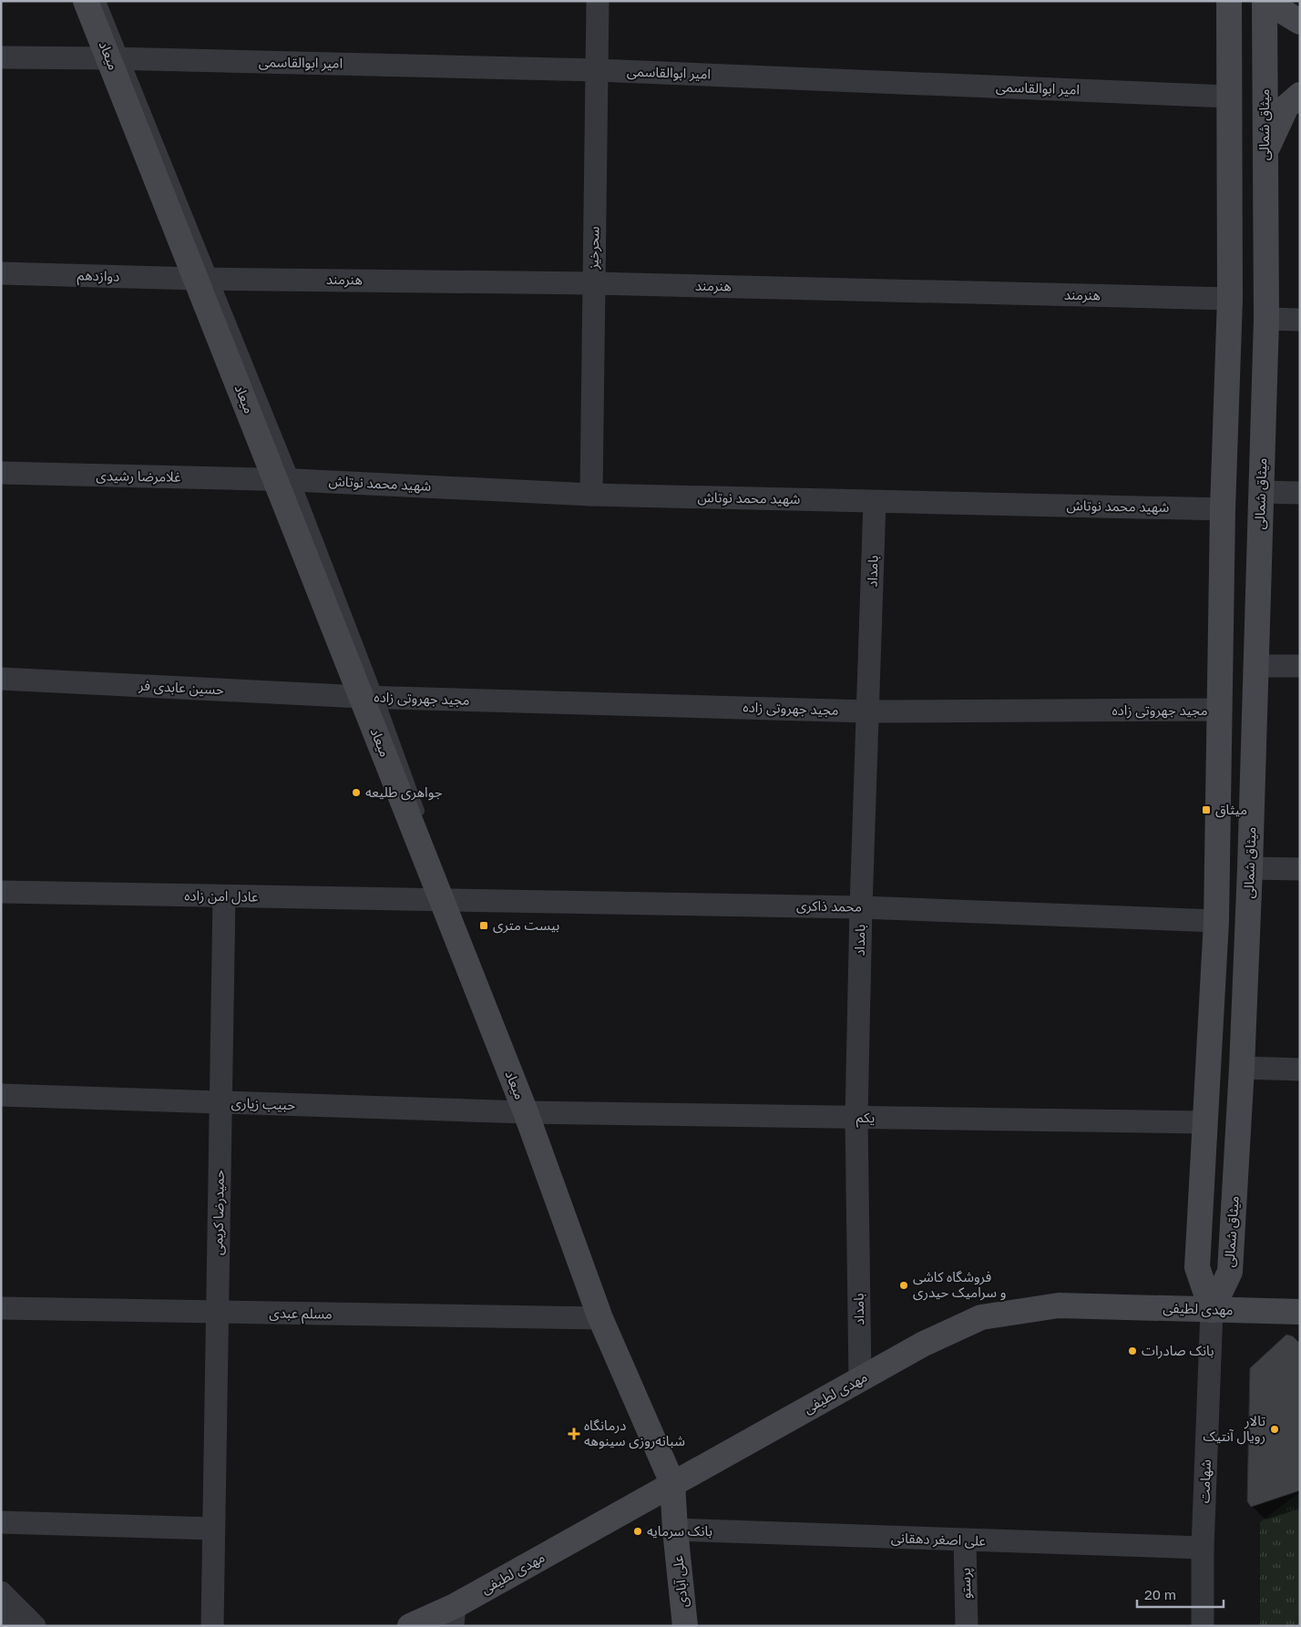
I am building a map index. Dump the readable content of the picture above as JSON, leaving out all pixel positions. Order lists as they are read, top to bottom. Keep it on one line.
{"streets":{"main road":["میعاد","میثاق شمالی","مهدی لطیفی","علی آبادی"],"street":["امیر ابوالقاسمی","سحرخیز","دوازدهم","هنرمند","غلامرضا رشیدی","شهید محمد نوتاش","بامداد","حسین عابدی‌ فر","مجید جهروتی زاده","عادل امن زاده","محمد ذاکری","حبیب زیاری","یکم","حمیدرضا کریمی","مسلم عبدی","شهامت","علی اصغر دهقانی","پرستو"]},"crossings":[["میعاد","امیر ابوالقاسمی"],["میعاد","دوازدهم"],["میعاد","هنرمند"],["میعاد","غلامرضا رشیدی"],["میعاد","شهید محمد نوتاش"],["میعاد","حسین عابدی‌ فر"],["میعاد","مجید جهروتی زاده"],["میعاد","عادل امن زاده"],["میعاد","محمد ذاکری"],["میعاد","حبیب زیاری"],["میعاد","یکم"],["میعاد","مهدی لطیفی"],["میعاد","مسلم عبدی"],["میعاد","علی آبادی"],["امیر ابوالقاسمی","سحرخیز"],["میثاق شمالی","مهدی لطیفی"],["میثاق شمالی","شهامت"],["سحرخیز","هنرمند"],["سحرخیز","شهید محمد نوتاش"],["دوازدهم","هنرمند"],["غلامرضا رشیدی","شهید محمد نوتاش"],["شهید محمد نوتاش","بامداد"],["بامداد","مجید جهروتی زاده"],["بامداد","محمد ذاکری"],["بامداد","یکم"],["بامداد","مهدی لطیفی"],["حسین عابدی‌ فر","مجید جهروتی زاده"],["عادل امن زاده","محمد ذاکری"],["عادل امن زاده","حمیدرضا کریمی"],["حبیب زیاری","یکم"],["حبیب زیاری","حمیدرضا کریمی"],["حمیدرضا کریمی","مسلم عبدی"],["مهدی لطیفی","شهامت"],["مهدی لطیفی","علی آبادی"],["شهامت","علی اصغر دهقانی"],["علی اصغر دهقانی","علی آبادی"],["علی اصغر دهقانی","پرستو"]],"places":{"other":["جواهری طلیعه","فروشگاه کاشی و سرامیک حیدری","بانک صادرات","تالار رویال آنتیک","بانک سرمایه"],"transit":["میثاق","بیست متری"],"health":["درمانگاه شبانه‌روزی سینوهه"]},"scale_bar":"20 m"}
